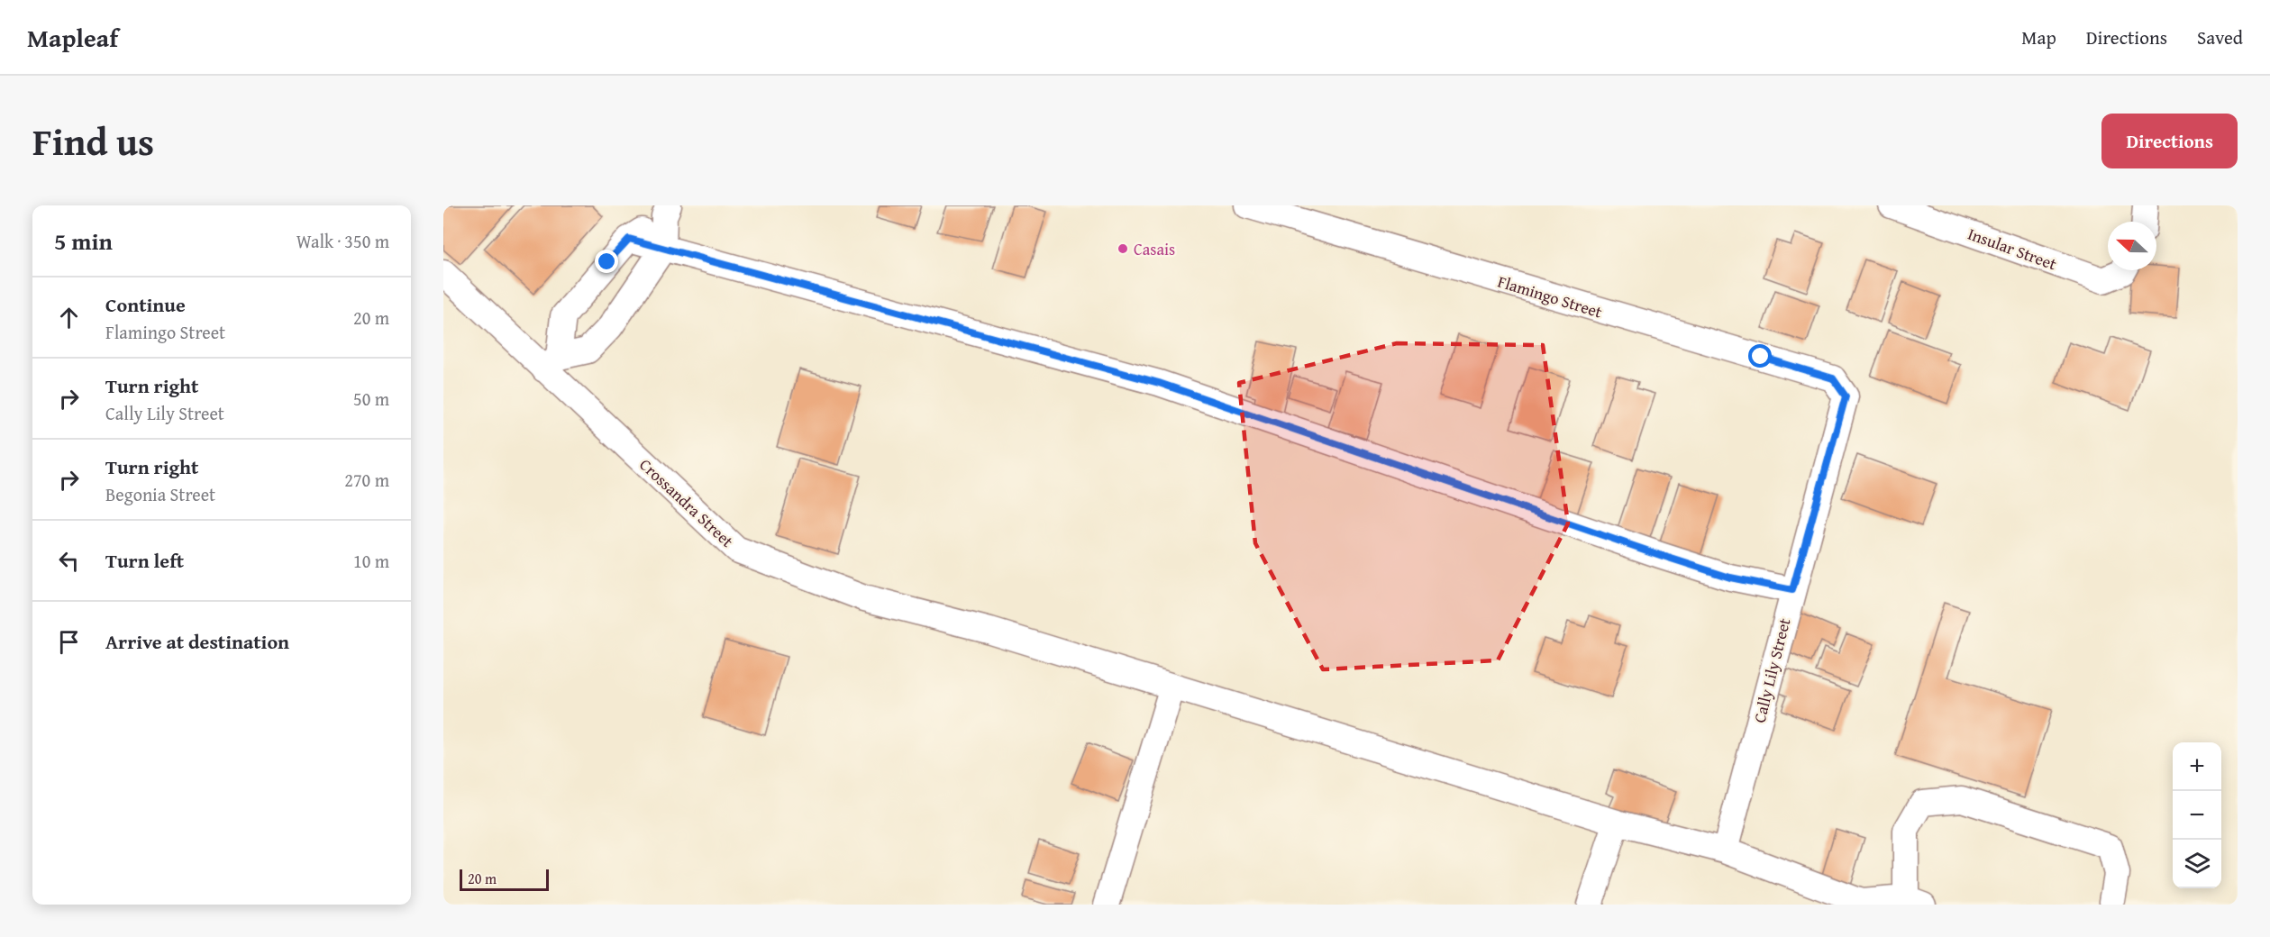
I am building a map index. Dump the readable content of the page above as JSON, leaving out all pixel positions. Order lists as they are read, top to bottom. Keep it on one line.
{"streets":{"street":["Insular Street","Flamingo Street","Crossandra Street","Cally Lily Street"]},"crossings":[["Flamingo Street","Cally Lily Street"],["Crossandra Street","Cally Lily Street"]],"places":["Casais"],"scale_bar":"20 m","north":"left","page":{"header":"Mapleaf","nav":["Map","Directions","Saved"],"title":"Find us","buttons":"Directions","heading":["5 min","Walk · 350 m"],"list":[["Continue","Flamingo Street","20 m"],["Turn right","Cally Lily Street","50 m"],["Turn right","Begonia Street","270 m"],["Turn left","10 m"],"Arrive at destination"],"map_buttons":["+","−"],"scale":"20 m"}}
